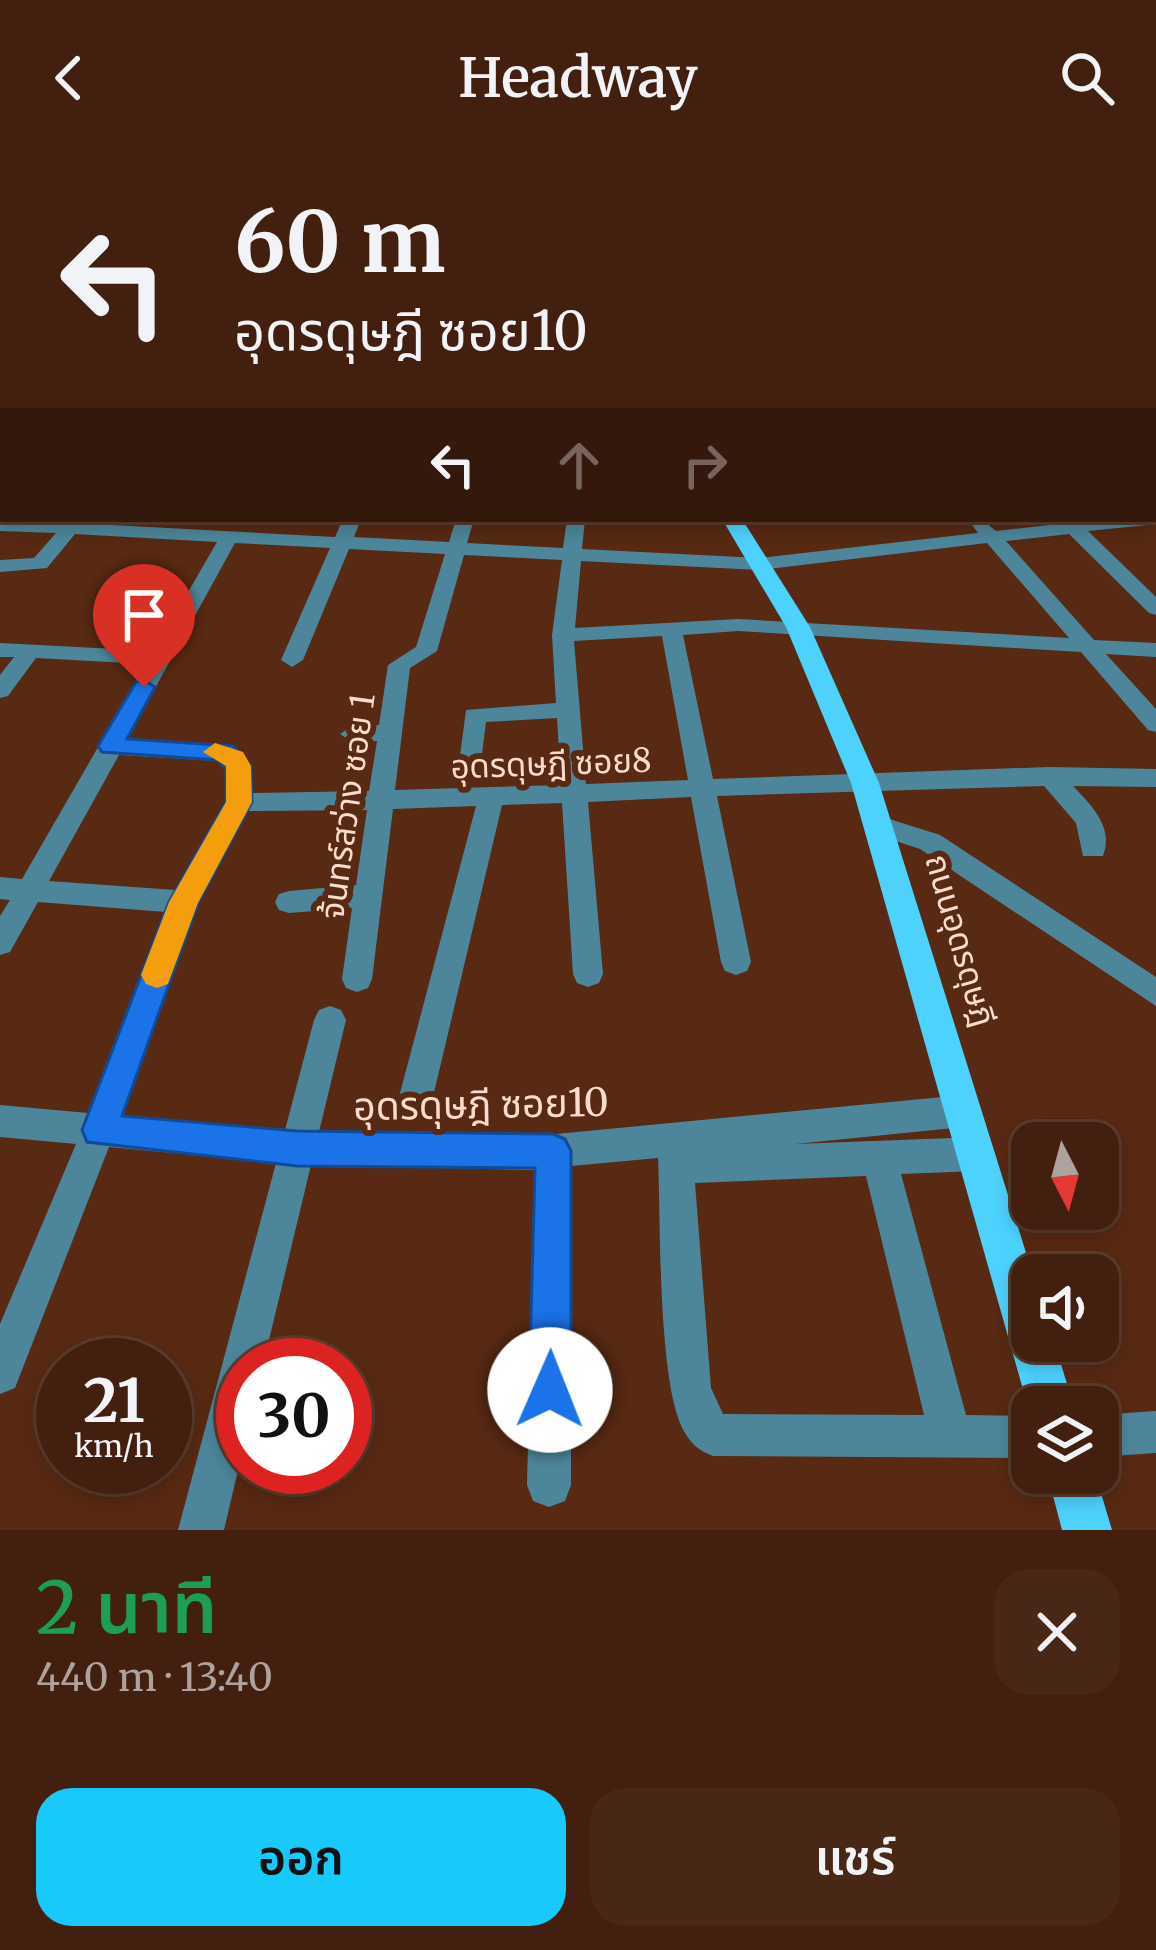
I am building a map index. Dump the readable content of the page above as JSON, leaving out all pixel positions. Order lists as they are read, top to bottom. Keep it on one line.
{"streets":{"main road":["ถนนอุดรดุษฎี"],"street":["อุดรดุษฎี ซอย8","จ้นทร์สว่าง ซอย 1","อุดรดุษฎี ซอย10"]},"crossings":[["อุดรดุษฎี ซอย8","จ้นทร์สว่าง ซอย 1"],["อุดรดุษฎี ซอย8","ถนนอุดรดุษฎี"],["ถนนอุดรดุษฎี","อุดรดุษฎี ซอย10"]],"north":"bottom","page":{"header":"Headway","turn":["60 m","อุดรดุษฎี ซอย10"],"speed":"21 km/h","limit":"30","heading":["2 นาที","440 m · 13:40"],"buttons":["ออก","แชร์"]}}
